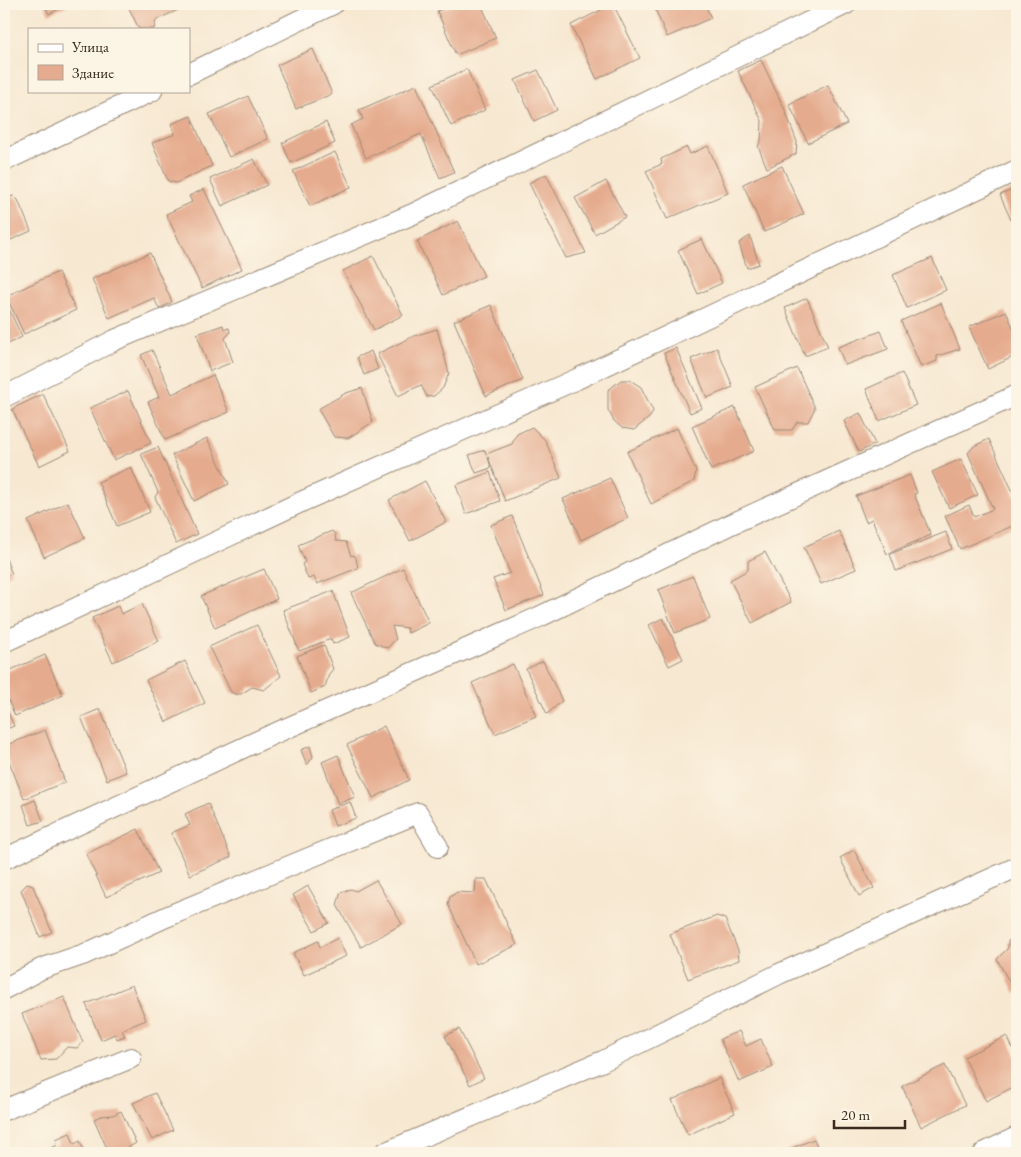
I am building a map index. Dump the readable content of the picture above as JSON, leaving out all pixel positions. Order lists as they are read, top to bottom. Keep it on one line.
{"legend":["Улица","Здание"],"scale_bar":"20 m"}
